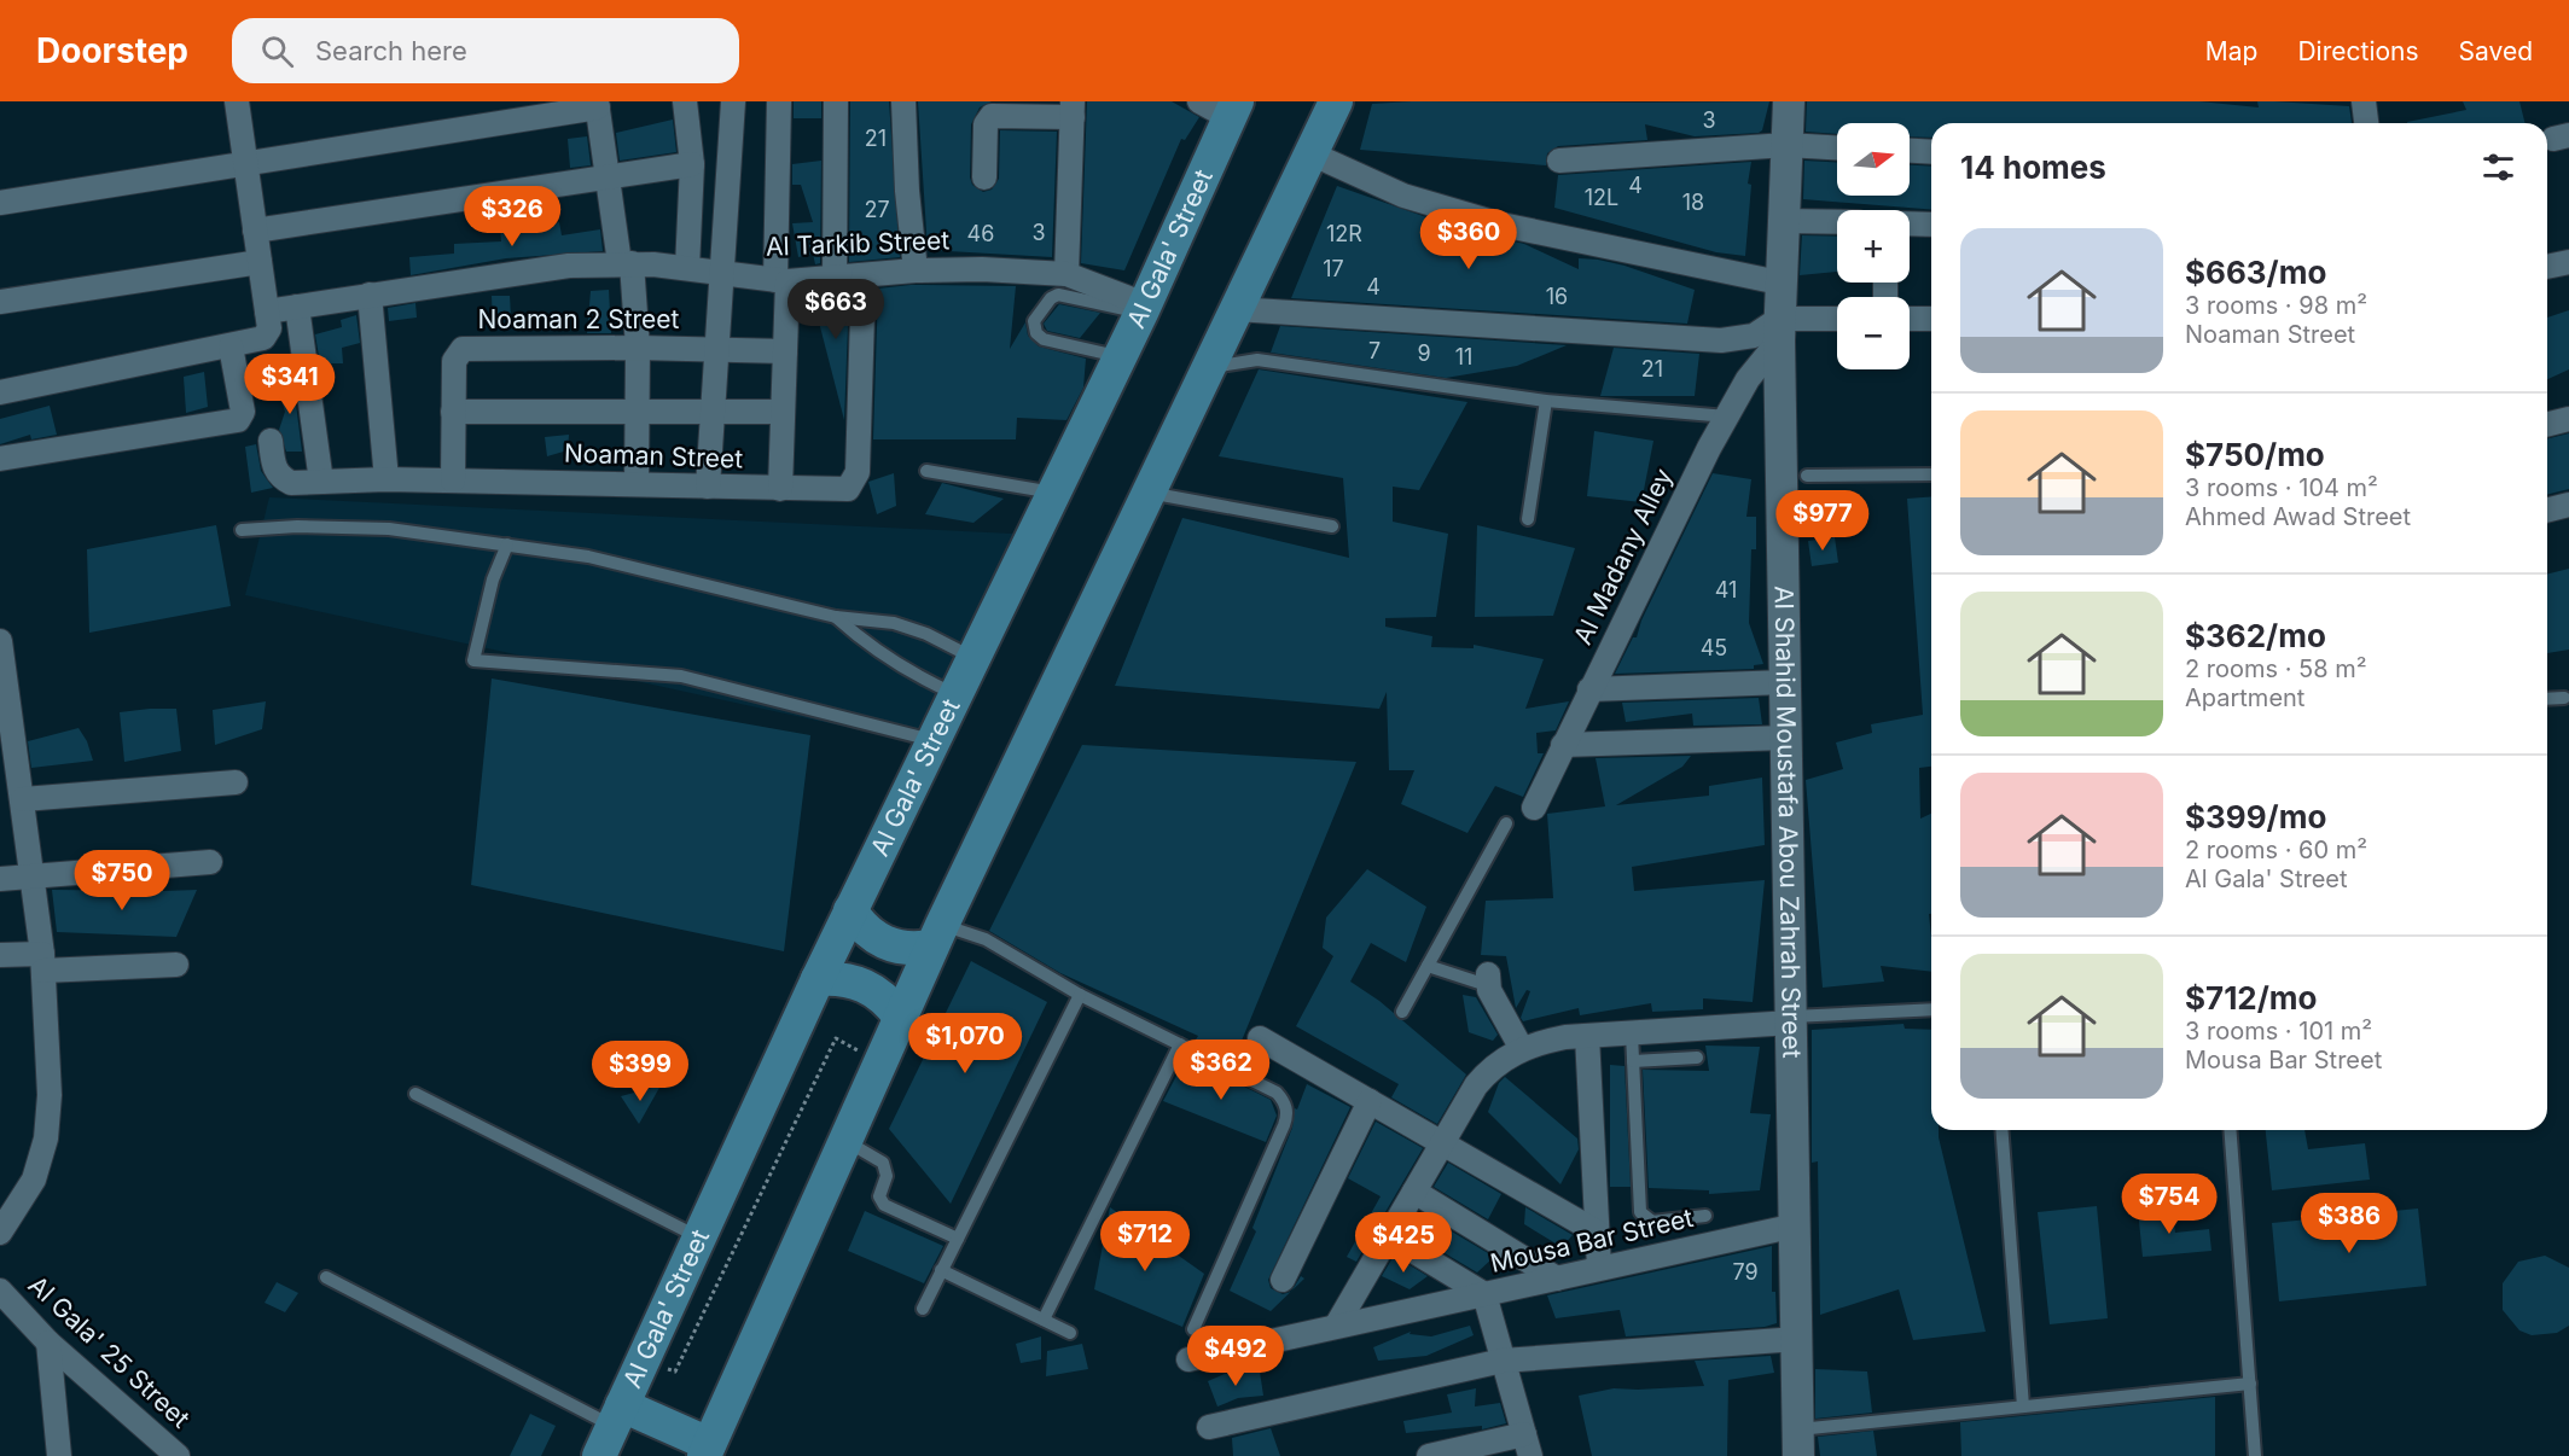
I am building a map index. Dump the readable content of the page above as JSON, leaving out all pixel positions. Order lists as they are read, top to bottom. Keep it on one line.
{"streets":{"main road":["Al Gala' Street"],"street":["Al Tarkib Street","Noaman 2 Street","Noaman Street","Al Madany Alley","Al Shahid Moustafa Abou Zahrah Street","Mousa Bar Street","Al Gala' 25 Street"]},"crossings":[["Al Tarkib Street","Al Gala' Street"],["Al Tarkib Street","Noaman Street"],["Noaman 2 Street","Noaman Street"],["Al Madany Alley","Al Shahid Moustafa Abou Zahrah Street"],["Al Shahid Moustafa Abou Zahrah Street","Mousa Bar Street"]],"house_numbers":["3","21","4","12L","18","27","3","46","12R","17","4","16","7","9","11","21","41","45","79"],"north":"right","page":{"header":"Doorstep","search":"Search here","nav":["Map","Directions","Saved"],"map_buttons":["+","−"],"heading":"14 homes","price":["$326","$360","$663","$341","$977","$750","$1,070","$362","$399","$754","$386","$712","$425","$492"],"list":[{"name":"$663/mo","note":"3 rooms · 98 m² · Noaman Street"},{"name":"$750/mo","note":"3 rooms · 104 m² · Ahmed Awad Street"},{"name":"$362/mo","note":"2 rooms · 58 m² · Apartment"},{"name":"$399/mo","note":"2 rooms · 60 m² · Al Gala' Street"},{"name":"$712/mo","note":"3 rooms · 101 m² · Mousa Bar Street"}]}}
